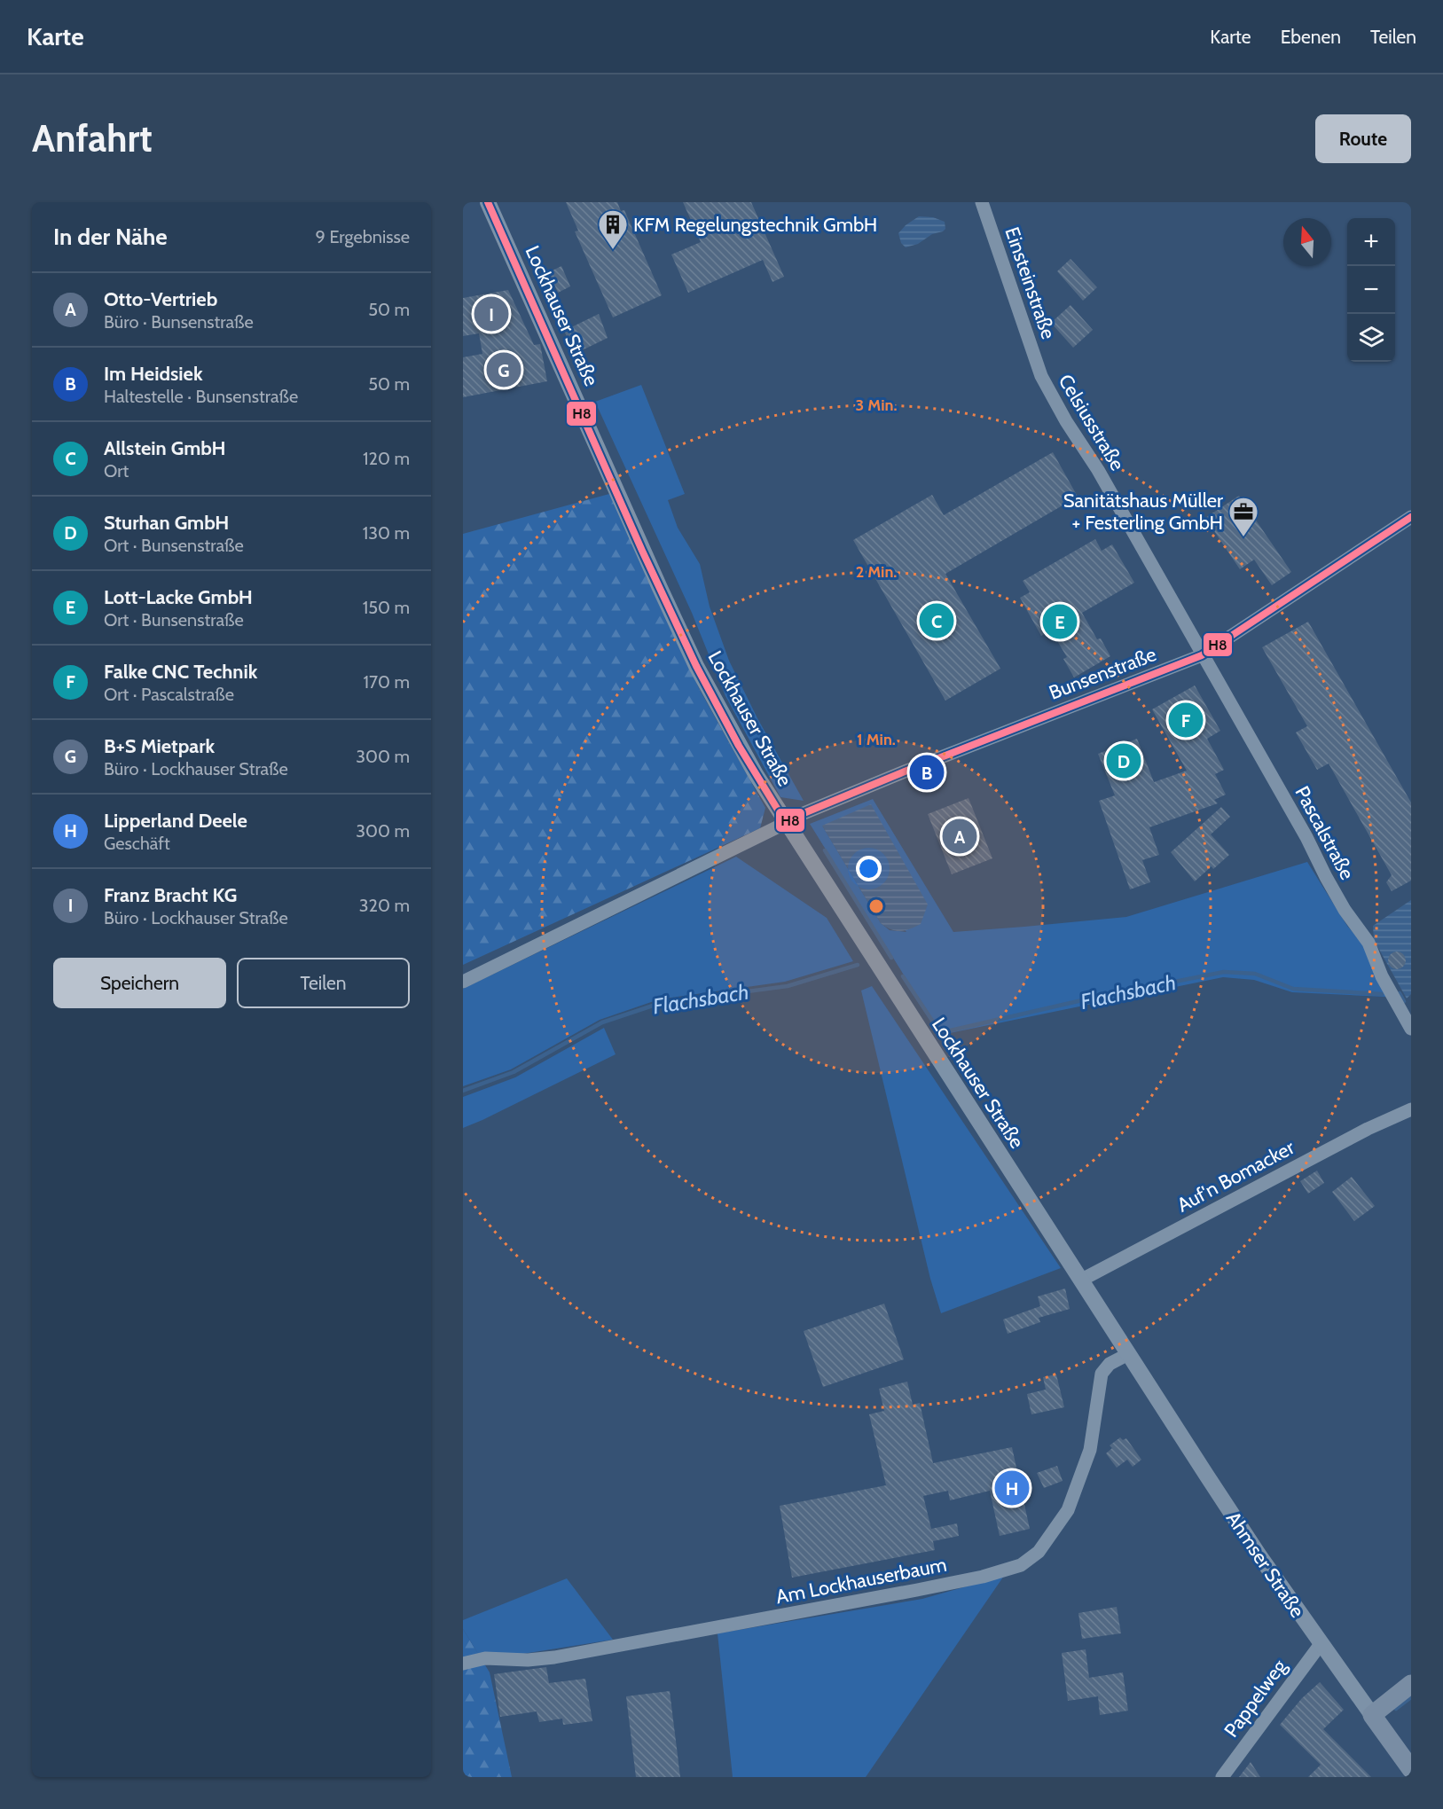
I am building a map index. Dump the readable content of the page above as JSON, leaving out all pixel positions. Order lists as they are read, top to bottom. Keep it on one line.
{"streets":{"main road":["Ahmser Straße"],"street":["Einsteinstraße","Lockhauser Straße","Celsiusstraße","Bunsenstraße","Pascalstraße","Auf'n Bomacker","Am Lockhauserbaum","Pappelweg"]},"crossings":[["Einsteinstraße","Celsiusstraße"],["Lockhauser Straße","Bunsenstraße"],["Lockhauser Straße","Auf'n Bomacker"],["Lockhauser Straße","Ahmser Straße"],["Lockhauser Straße","Am Lockhauserbaum"],["Celsiusstraße","Bunsenstraße"],["Celsiusstraße","Pascalstraße"],["Bunsenstraße","Pascalstraße"],["Ahmser Straße","Am Lockhauserbaum"],["Ahmser Straße","Pappelweg"]],"water":["Flachsbach"],"places":{"building":["KFM Regelungstechnik GmbH"],"office":["Sanitätshaus Müller + Festerling GmbH"]},"lines":["transit line H8"],"north":"top","page":{"header":"Karte","nav":["Karte","Ebenen","Teilen"],"buttons":["Route",["Speichern","Teilen"]],"title":"Anfahrt","heading":["In der Nähe","9 Ergebnisse"],"map_buttons":["+","−"],"list":[{"mark":"A","name":"Otto-Vertrieb","note":"Büro · Bunsenstraße","value":"50 m"},{"mark":"B","name":"Im Heidsiek","note":"Haltestelle · Bunsenstraße","value":"50 m"},{"mark":"C","name":"Allstein GmbH","note":"Ort","value":"120 m"},{"mark":"D","name":"Sturhan GmbH","note":"Ort · Bunsenstraße","value":"130 m"},{"mark":"E","name":"Lott-Lacke GmbH","note":"Ort · Bunsenstraße","value":"150 m"},{"mark":"F","name":"Falke CNC Technik","note":"Ort · Pascalstraße","value":"170 m"},{"mark":"G","name":"B+S Mietpark","note":"Büro · Lockhauser Straße","value":"300 m"},{"mark":"H","name":"Lipperland Deele","note":"Geschäft","value":"300 m"},{"mark":"I","name":"Franz Bracht KG","note":"Büro · Lockhauser Straße","value":"320 m"}],"pins":["I","G","C","E","F","D","B","A","H"]},"rings":["3 Min.","2 Min.","1 Min."]}
